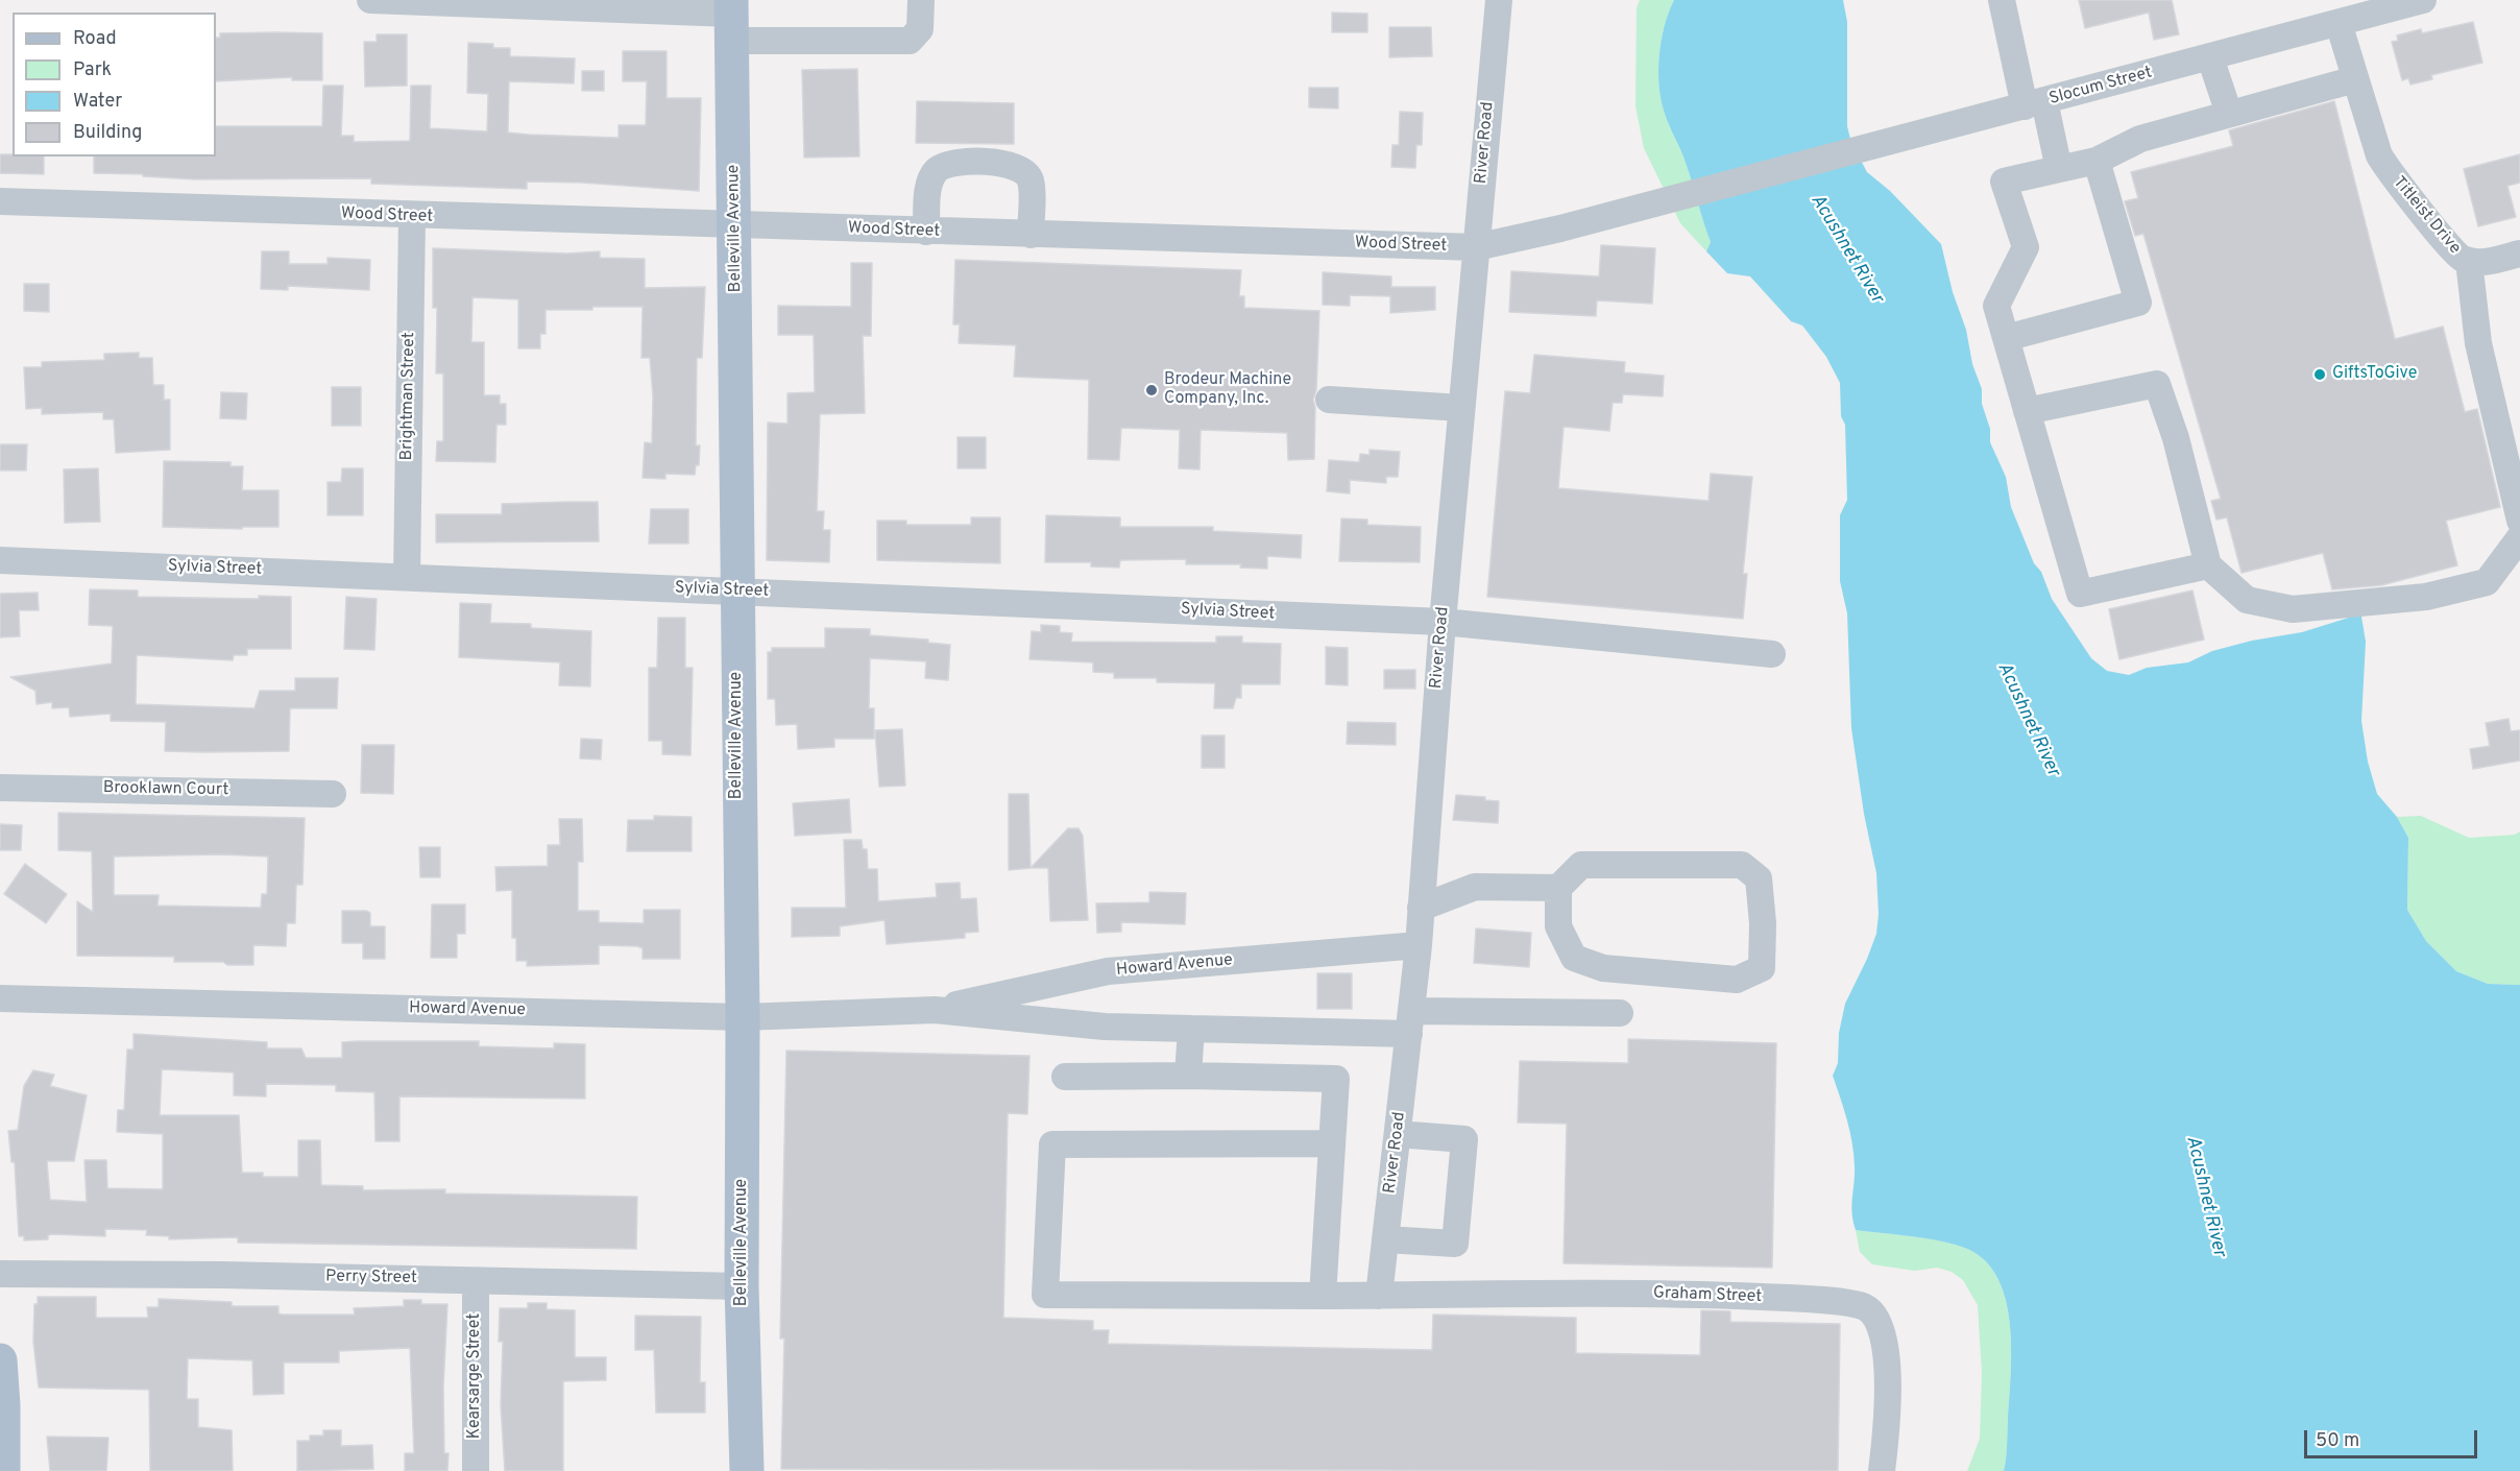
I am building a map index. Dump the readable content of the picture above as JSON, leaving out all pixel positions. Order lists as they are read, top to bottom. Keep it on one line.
{"streets":{"main road":["Belleville Avenue"],"street":["Slocum Street","River Road","Wood Street","Titleist Drive","Brightman Street","Sylvia Street","Brooklawn Court","Howard Avenue","Perry Street","Graham Street","Kearsarge Street"]},"crossings":[["Slocum Street","Wood Street"],["Slocum Street","Titleist Drive"],["River Road","Wood Street"],["River Road","Sylvia Street"],["River Road","Howard Avenue"],["River Road","Graham Street"],["Wood Street","Belleville Avenue"],["Wood Street","Brightman Street"],["Belleville Avenue","Sylvia Street"],["Belleville Avenue","Howard Avenue"],["Belleville Avenue","Perry Street"],["Brightman Street","Sylvia Street"],["Perry Street","Kearsarge Street"]],"water":["Acushnet River"],"places":["GiftsToGive","Brodeur Machine Company, Inc."],"legend":["Road","Park","Water","Building"],"scale_bar":"50 m"}
